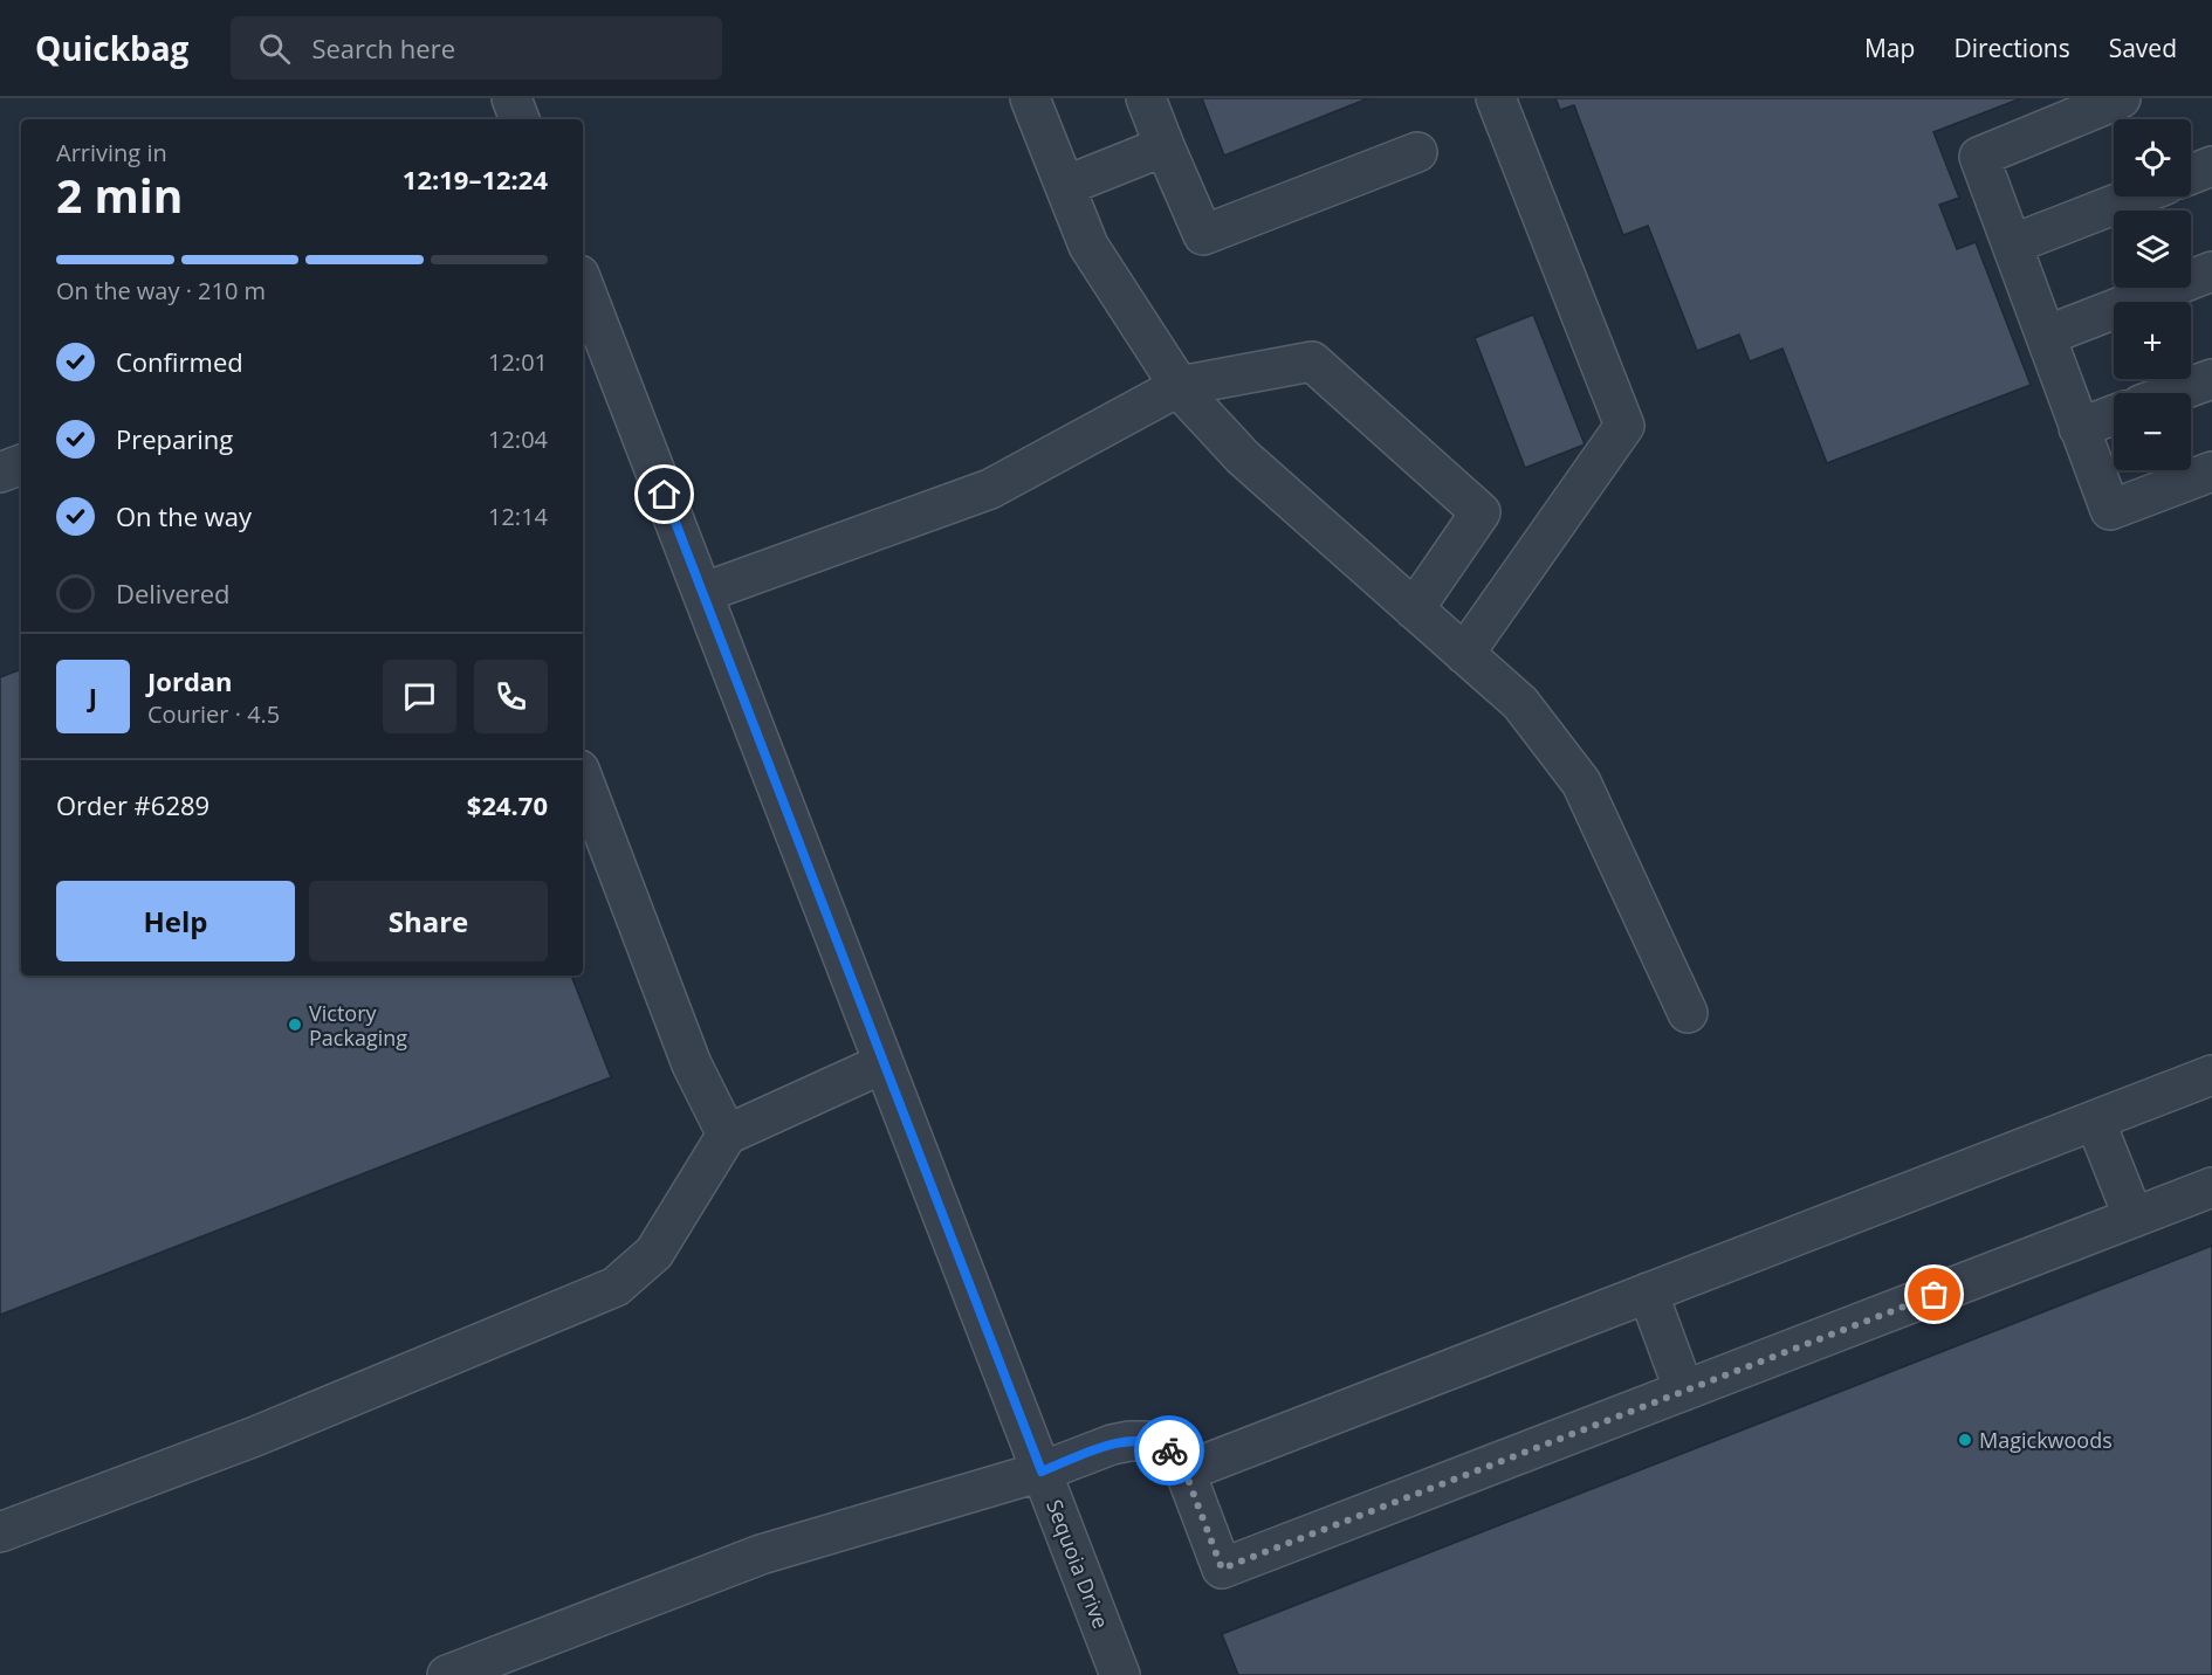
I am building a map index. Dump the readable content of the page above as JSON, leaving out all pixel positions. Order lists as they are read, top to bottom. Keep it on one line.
{"streets":{"street":["Sequoia Drive"]},"places":["Victory Packaging","Magickwoods"],"page":{"header":"Quickbag","search":"Search here","nav":["Map","Directions","Saved"],"map_buttons":["+","−"],"heading":["2 min","Arriving in","12:19–12:24"],"panel":["Jordan","Courier · 4.5","Order #6289","$24.70"],"bar":"On the way · 210 m","list":[["Confirmed","12:01"],["Preparing","12:04"],["On the way","12:14"],"Delivered"],"round":"J","buttons":["Help","Share"]}}
